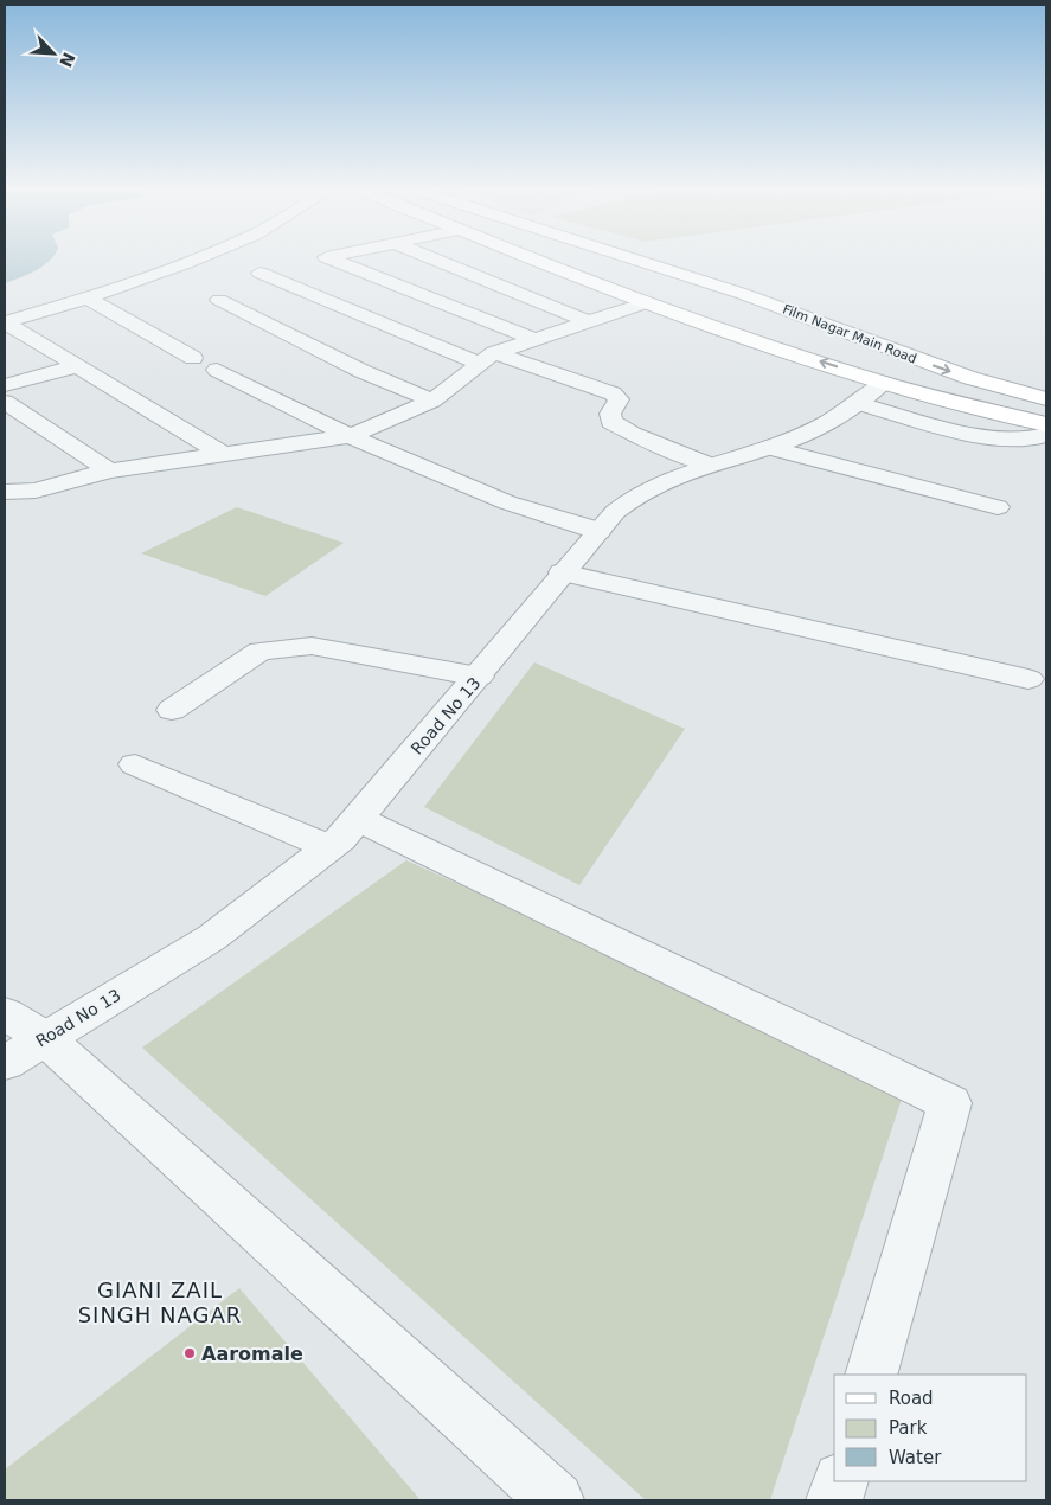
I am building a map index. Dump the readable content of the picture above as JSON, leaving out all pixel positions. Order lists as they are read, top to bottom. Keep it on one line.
{"streets":{"main road":["Film Nagar Main Road"],"street":["Road No 13"]},"crossings":[["Film Nagar Main Road","Road No 13"]],"districts":["GIANI ZAIL SINGH NAGAR"],"places":["Aaromale"],"legend":["Road","Park","Water"],"north":"bottom right"}
